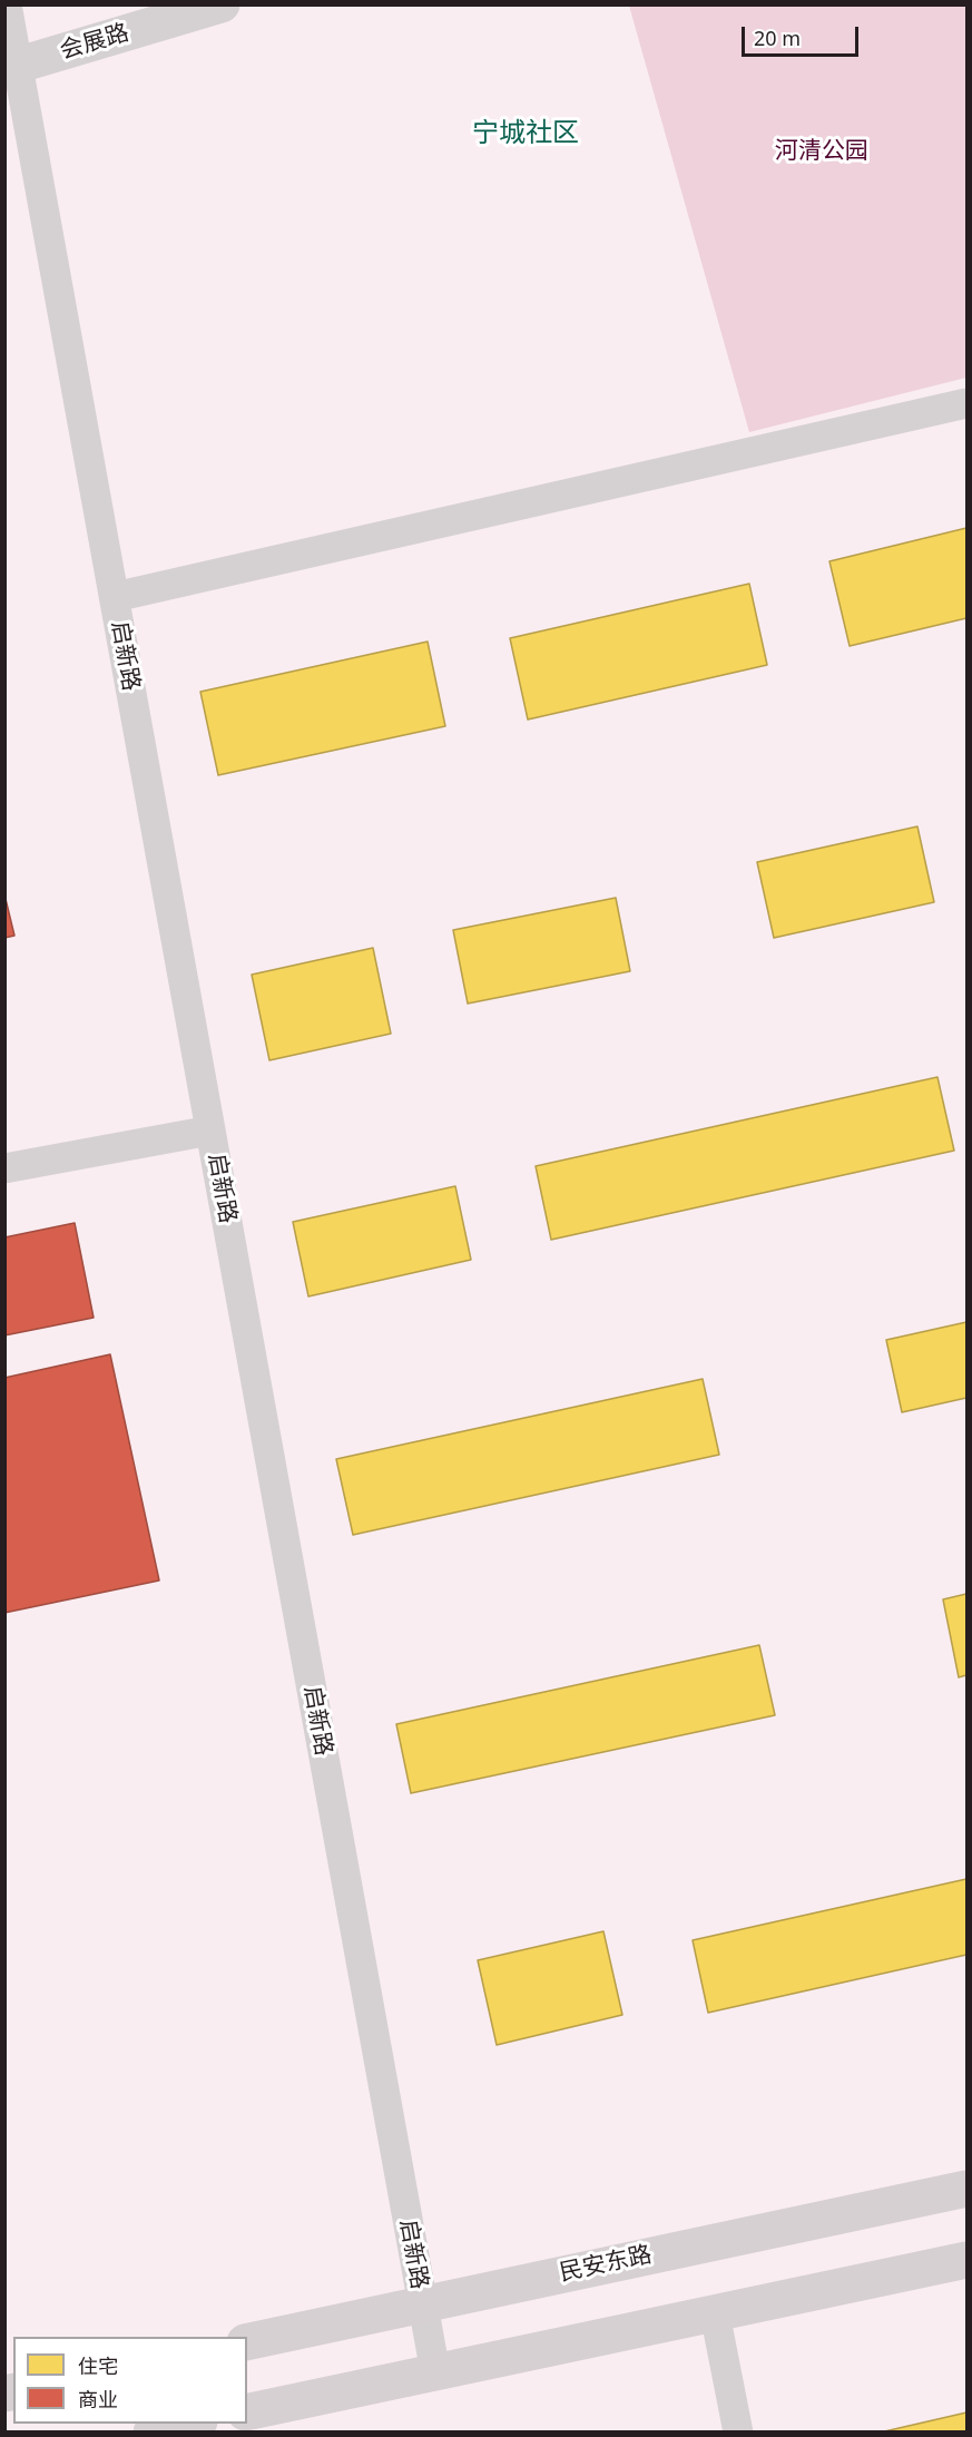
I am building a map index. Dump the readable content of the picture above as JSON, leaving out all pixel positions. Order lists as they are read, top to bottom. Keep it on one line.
{"streets":{"main road":["民安东路"],"street":["会展路","启新路"]},"crossings":[["会展路","启新路"],["启新路","民安东路"]],"districts":["宁城社区"],"parks":["河清公园"],"legend":["住宅","商业"],"scale_bar":"20 m"}
